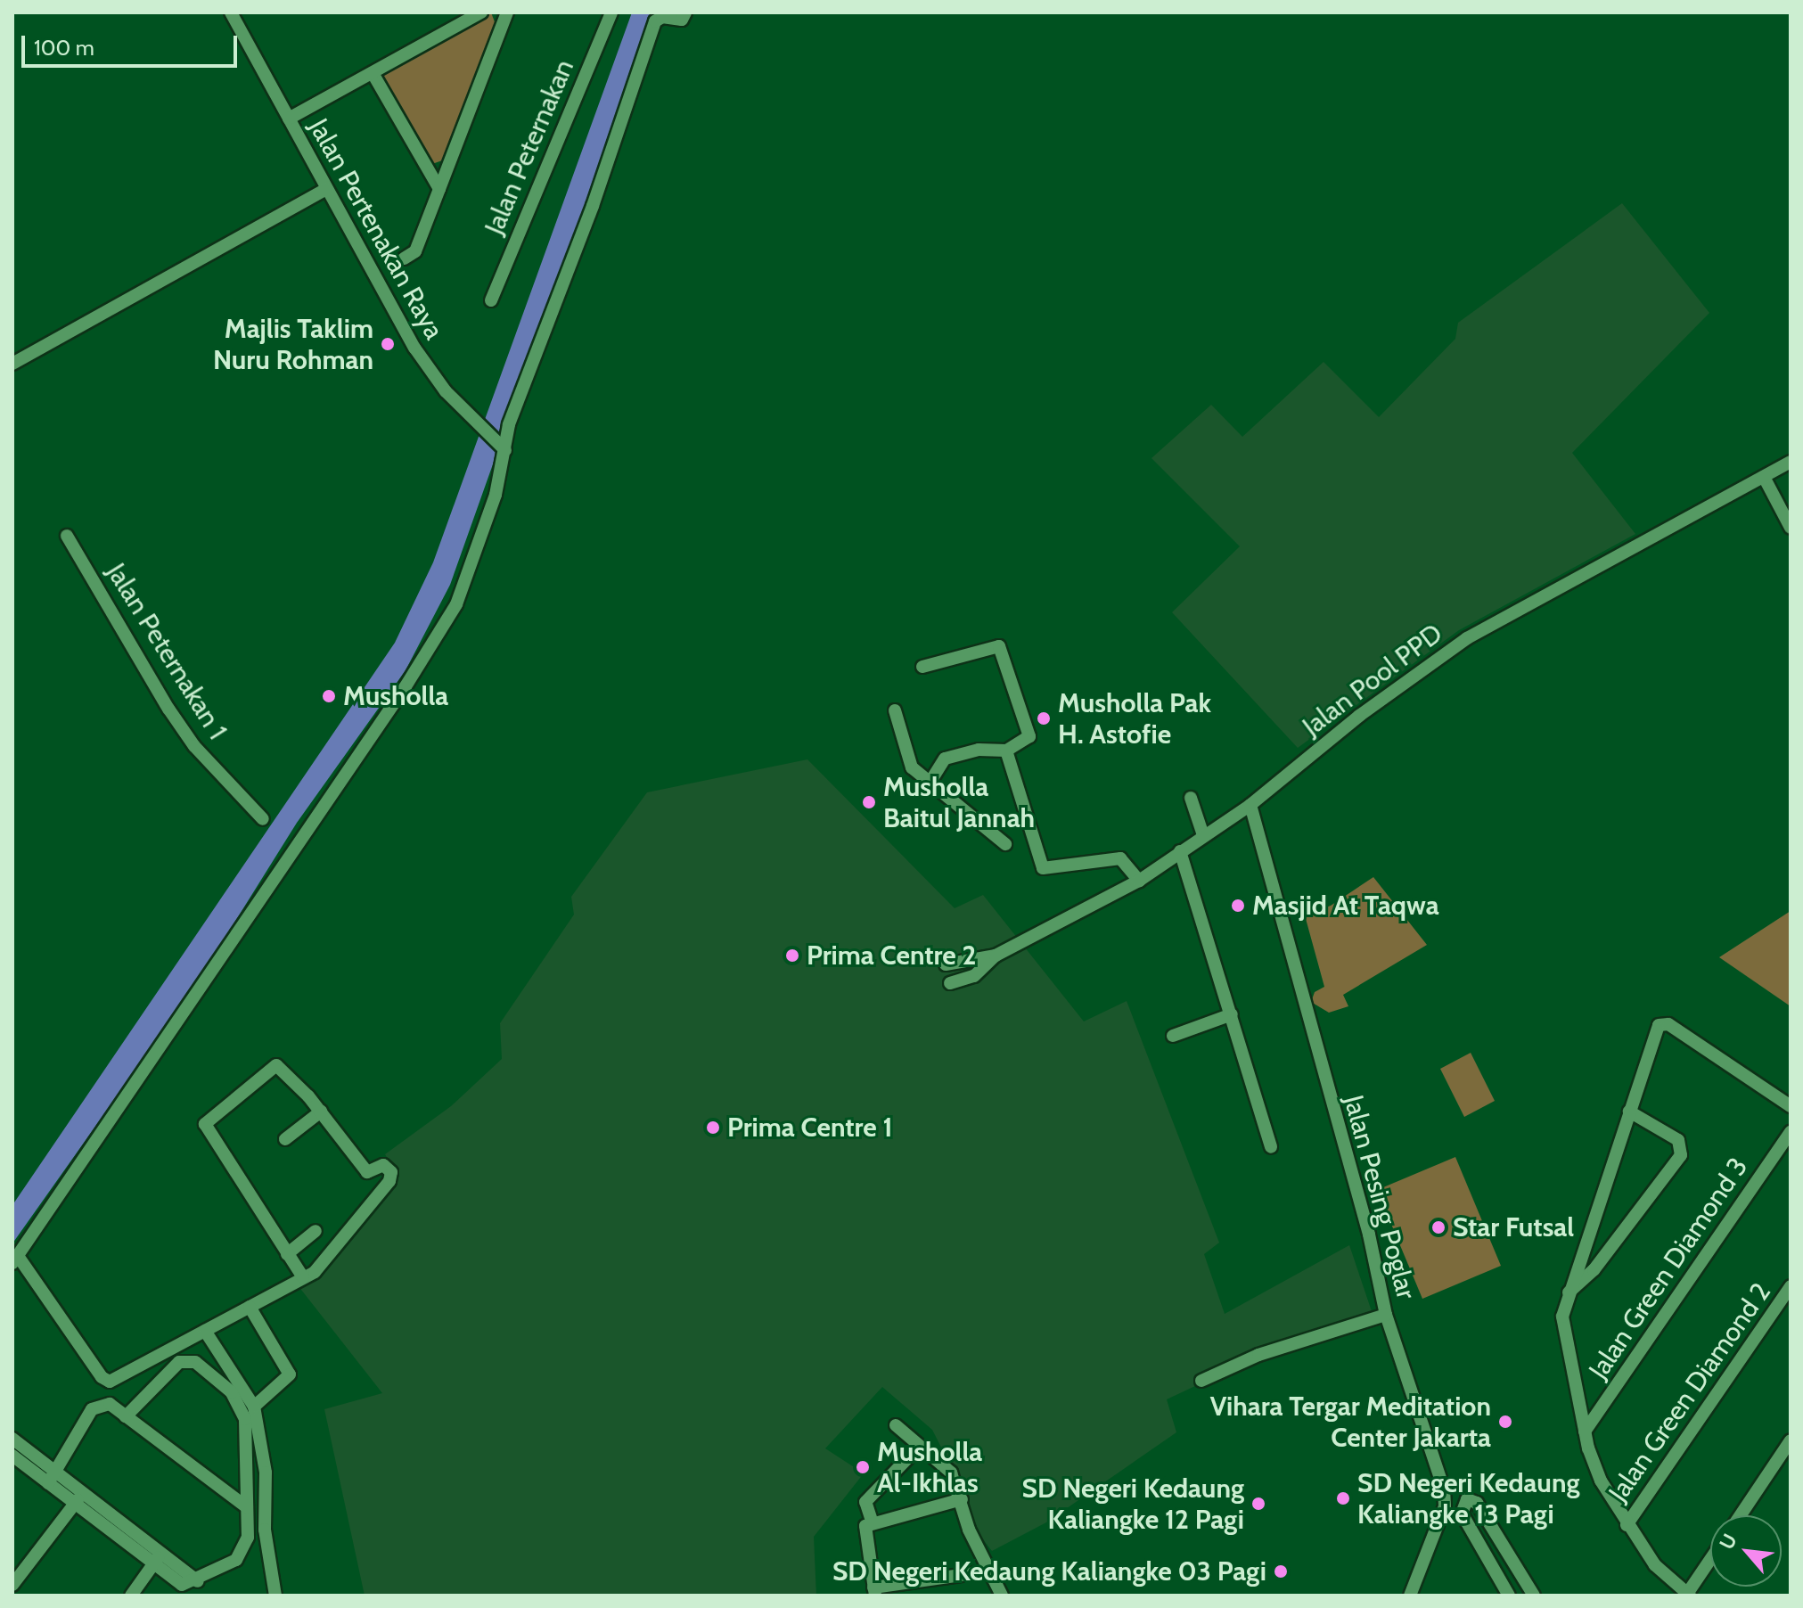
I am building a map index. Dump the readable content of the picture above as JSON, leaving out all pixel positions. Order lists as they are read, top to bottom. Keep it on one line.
{"streets":{"street":["Jalan Peternakan","Jalan Pertenakan Raya","Jalan Peternakan 1","Jalan Pool PPD","Jalan Pesing Poglar","Jalan Green Diamond 3","Jalan Green Diamond 2"]},"crossings":[["Jalan Pool PPD","Jalan Pesing Poglar"]],"places":["Majlis Taklim Nuru Rohman","Musholla","Musholla Pak H. Astofie","Musholla Baitul Jannah","Masjid At Taqwa","Prima Centre 2","Prima Centre 1","Star Futsal","Vihara Tergar Meditation Center Jakarta","Musholla Al-Ikhlas","SD Negeri Kedaung Kaliangke 13 Pagi","SD Negeri Kedaung Kaliangke 12 Pagi","SD Negeri Kedaung Kaliangke 03 Pagi"],"scale_bar":"100 m","north":"top left"}
